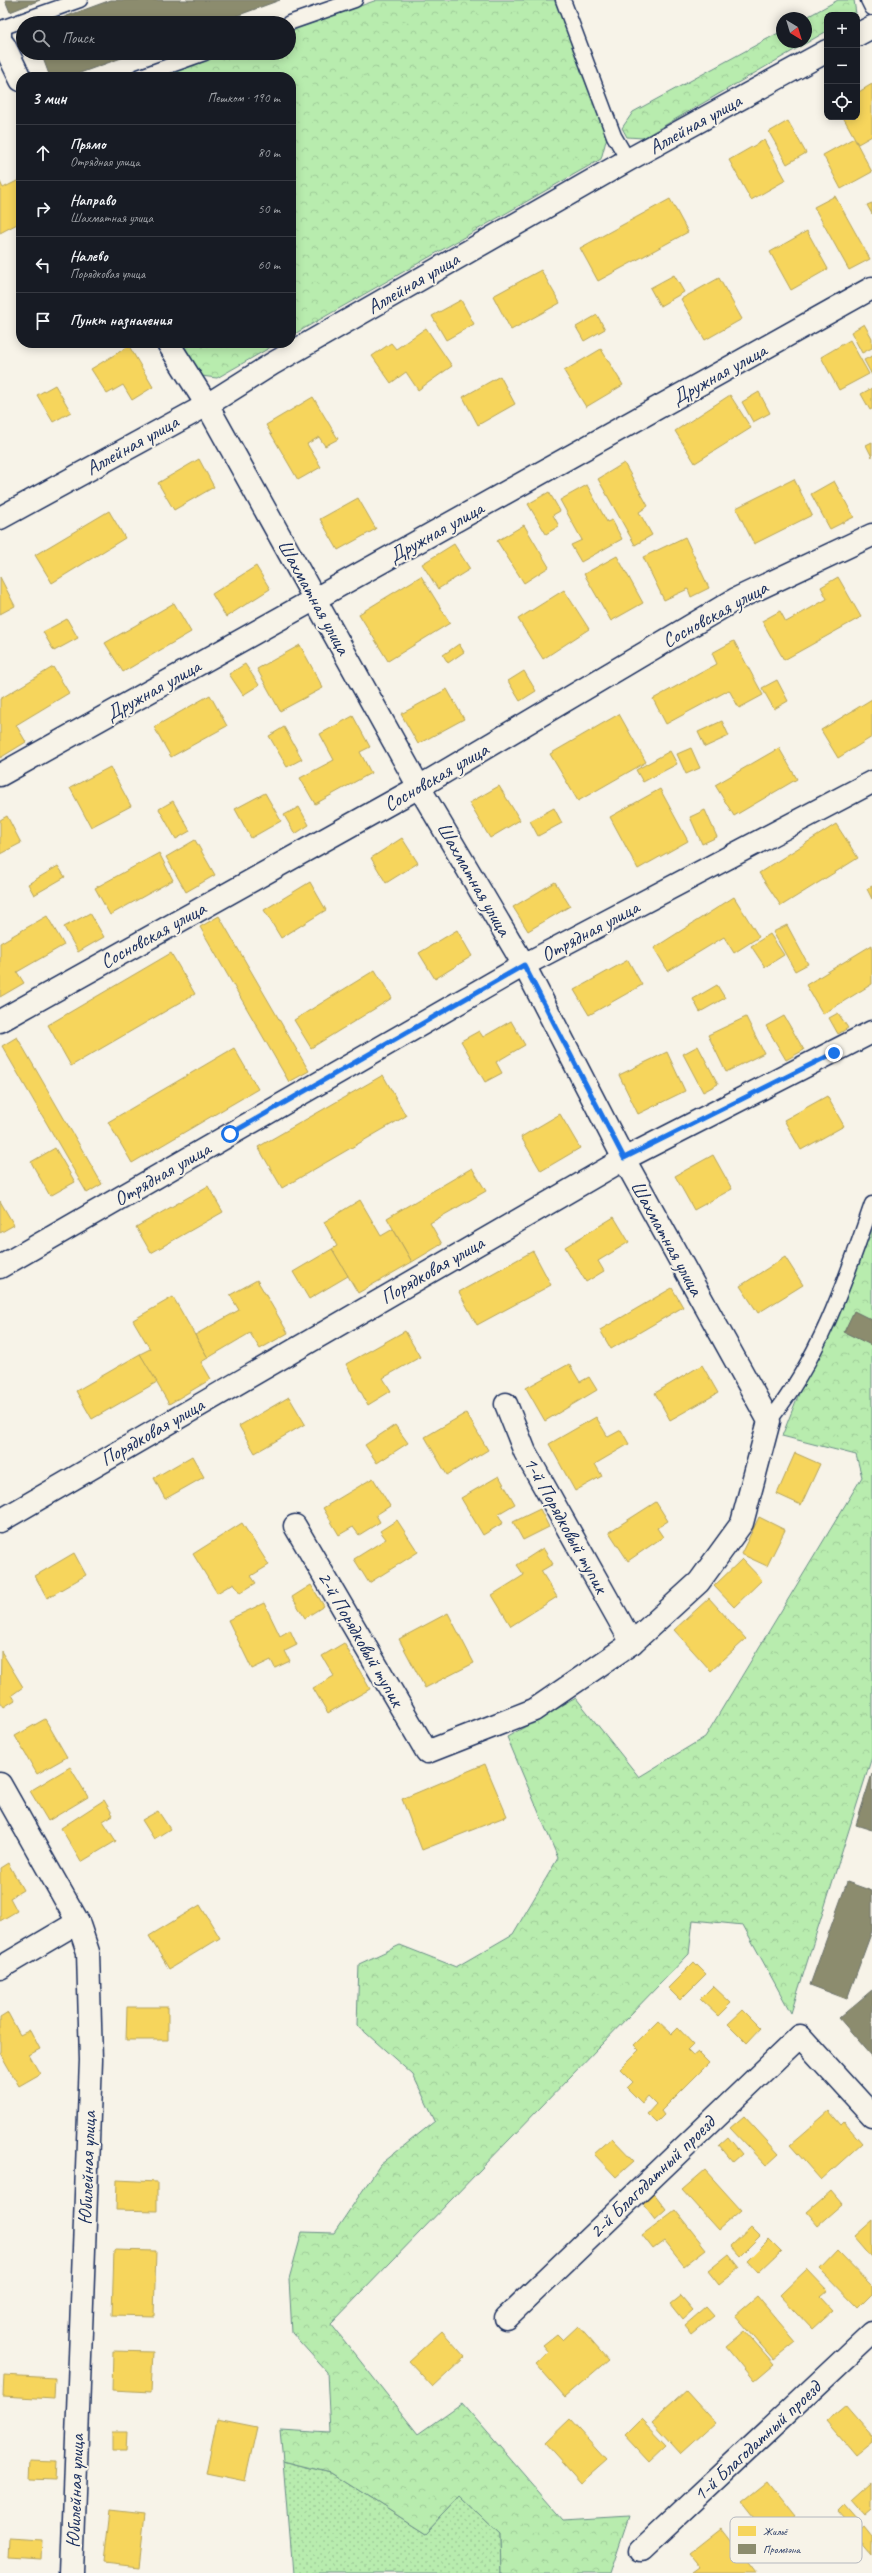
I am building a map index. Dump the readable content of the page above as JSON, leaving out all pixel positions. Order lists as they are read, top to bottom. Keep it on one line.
{"streets":{"street":["Аллейная улица","Дружная улица","Шахматная улица","Сосновская улица","Отрядная улица","Порядковая улица","1-й Порядковый тупик","2-й Порядковый тупик","Юбилейная улица","2-й Благодатный проезд","1-й Благодатный проезд"]},"crossings":[["Аллейная улица","Шахматная улица"],["Дружная улица","Шахматная улица"],["Шахматная улица","Сосновская улица"],["Шахматная улица","Отрядная улица"],["Шахматная улица","Порядковая улица"],["1-й Порядковый тупик","2-й Порядковый тупик"]],"legend":["Жильё","Промзона"],"north":"bottom right","page":{"map_buttons":["+","−"],"search":"Поиск","heading":["3 мин","Пешком · 190 m"],"list":[["Прямо","Отрядная улица","80 m"],["Направо","Шахматная улица","50 m"],["Налево","Порядковая улица","60 m"],"Пункт назначения"]}}
